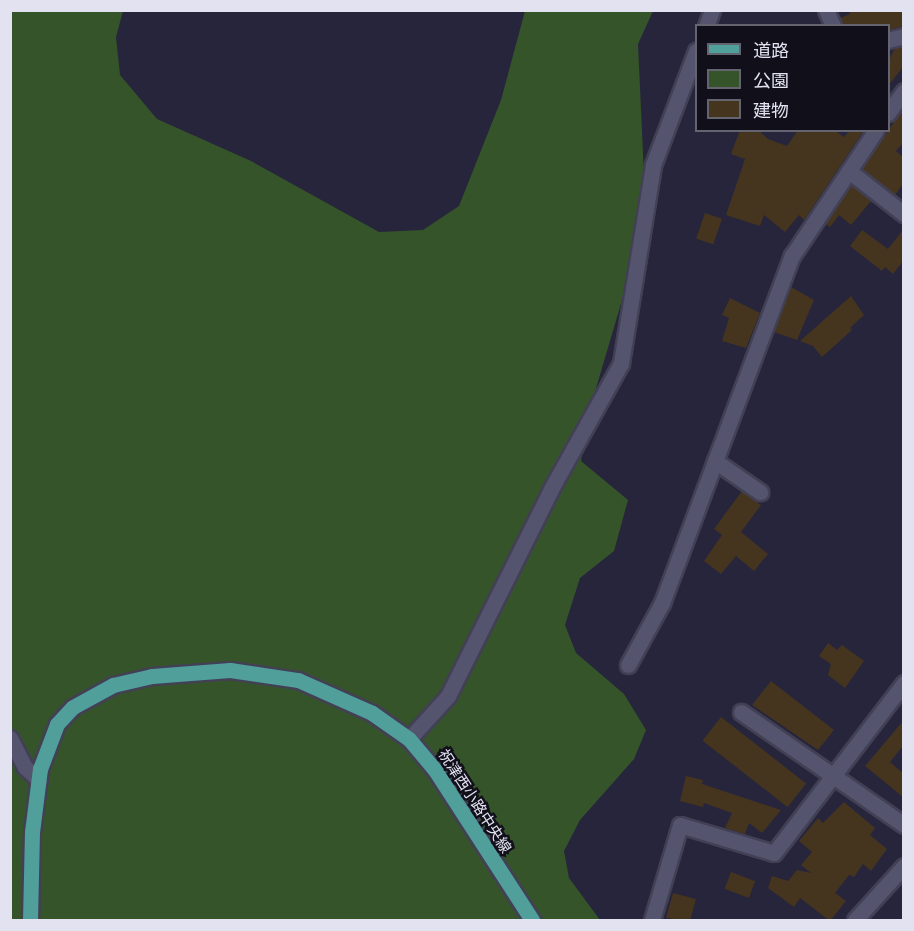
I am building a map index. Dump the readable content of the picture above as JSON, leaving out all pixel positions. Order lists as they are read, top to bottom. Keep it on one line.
{"streets":{"main road":["祝津西小路中央線"]},"legend":["道路","公園","建物"]}
